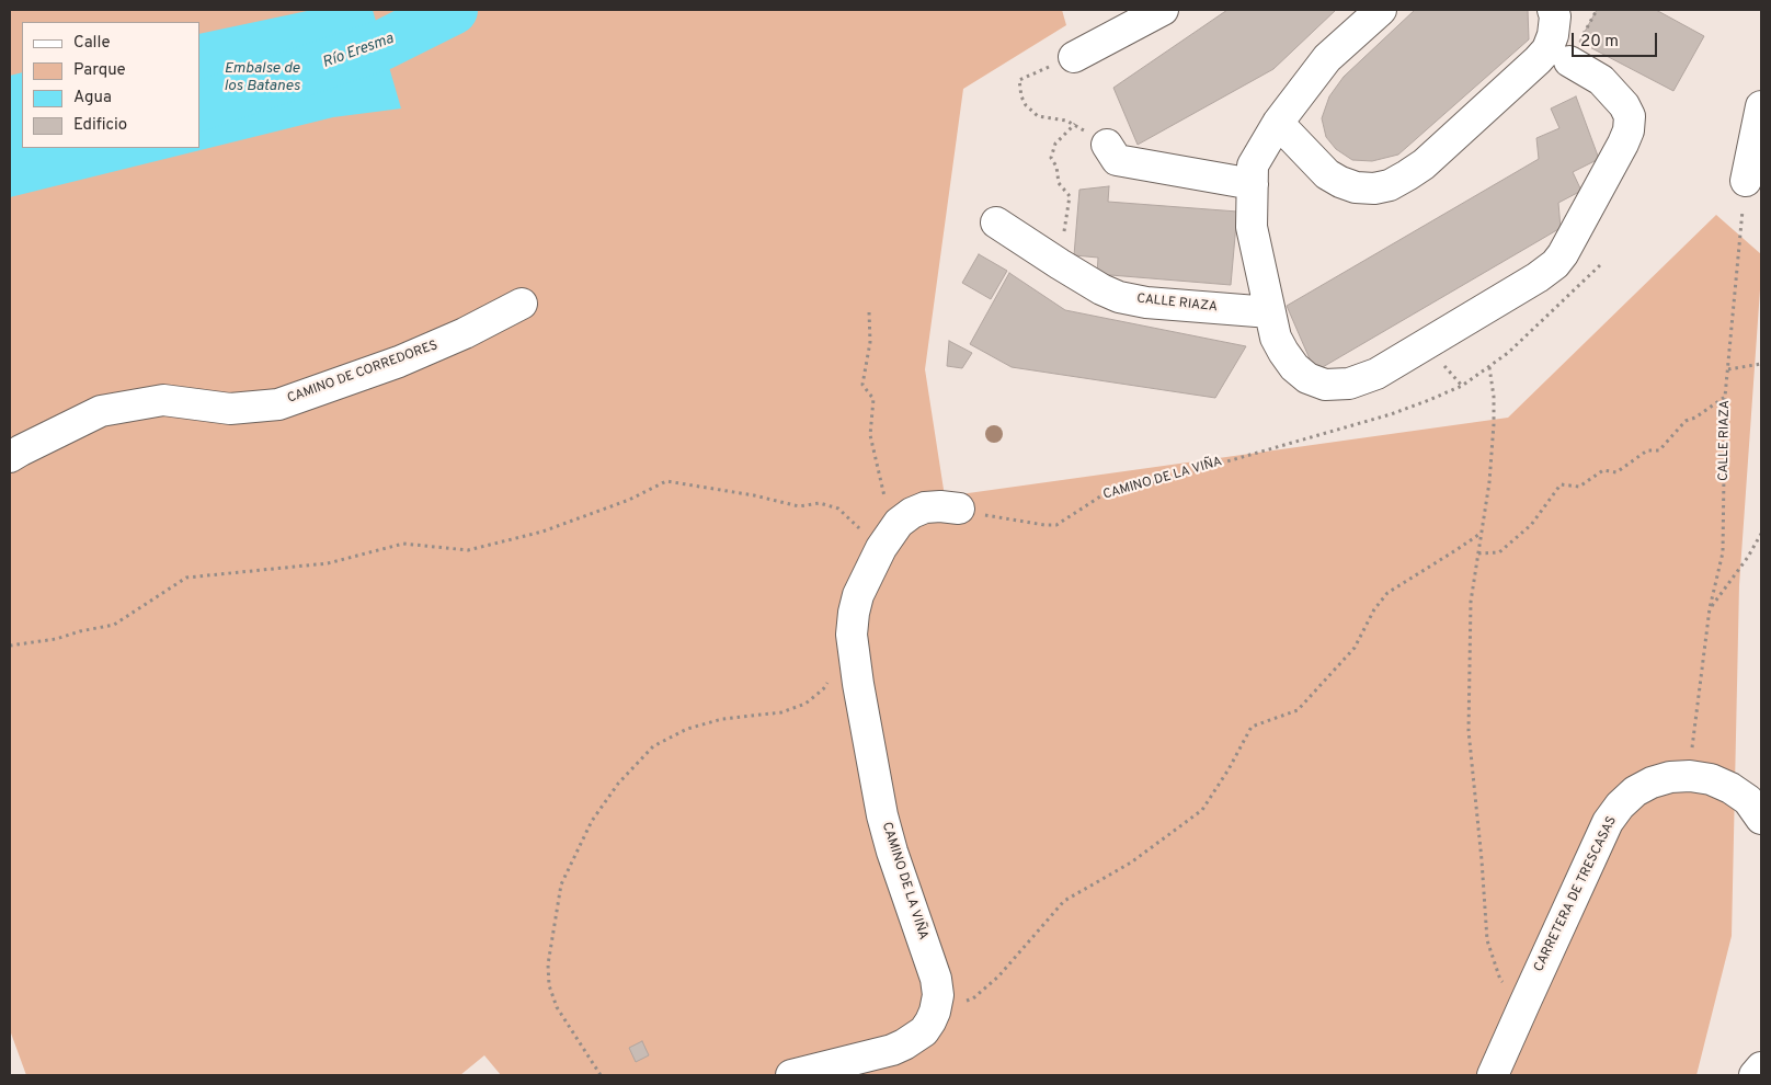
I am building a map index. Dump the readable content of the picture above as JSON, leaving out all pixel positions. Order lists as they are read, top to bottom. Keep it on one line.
{"streets":{"street":["CALLE RIAZA","CAMINO DE CORREDORES","CAMINO DE LA VIÑA","CARRETERA DE TRESCASAS"]},"crossings":[["CALLE RIAZA","CARRETERA DE TRESCASAS"]],"water":["Río Eresma","Embalse de los Batanes"],"legend":["Calle","Parque","Agua","Edificio"],"scale_bar":"20 m"}
